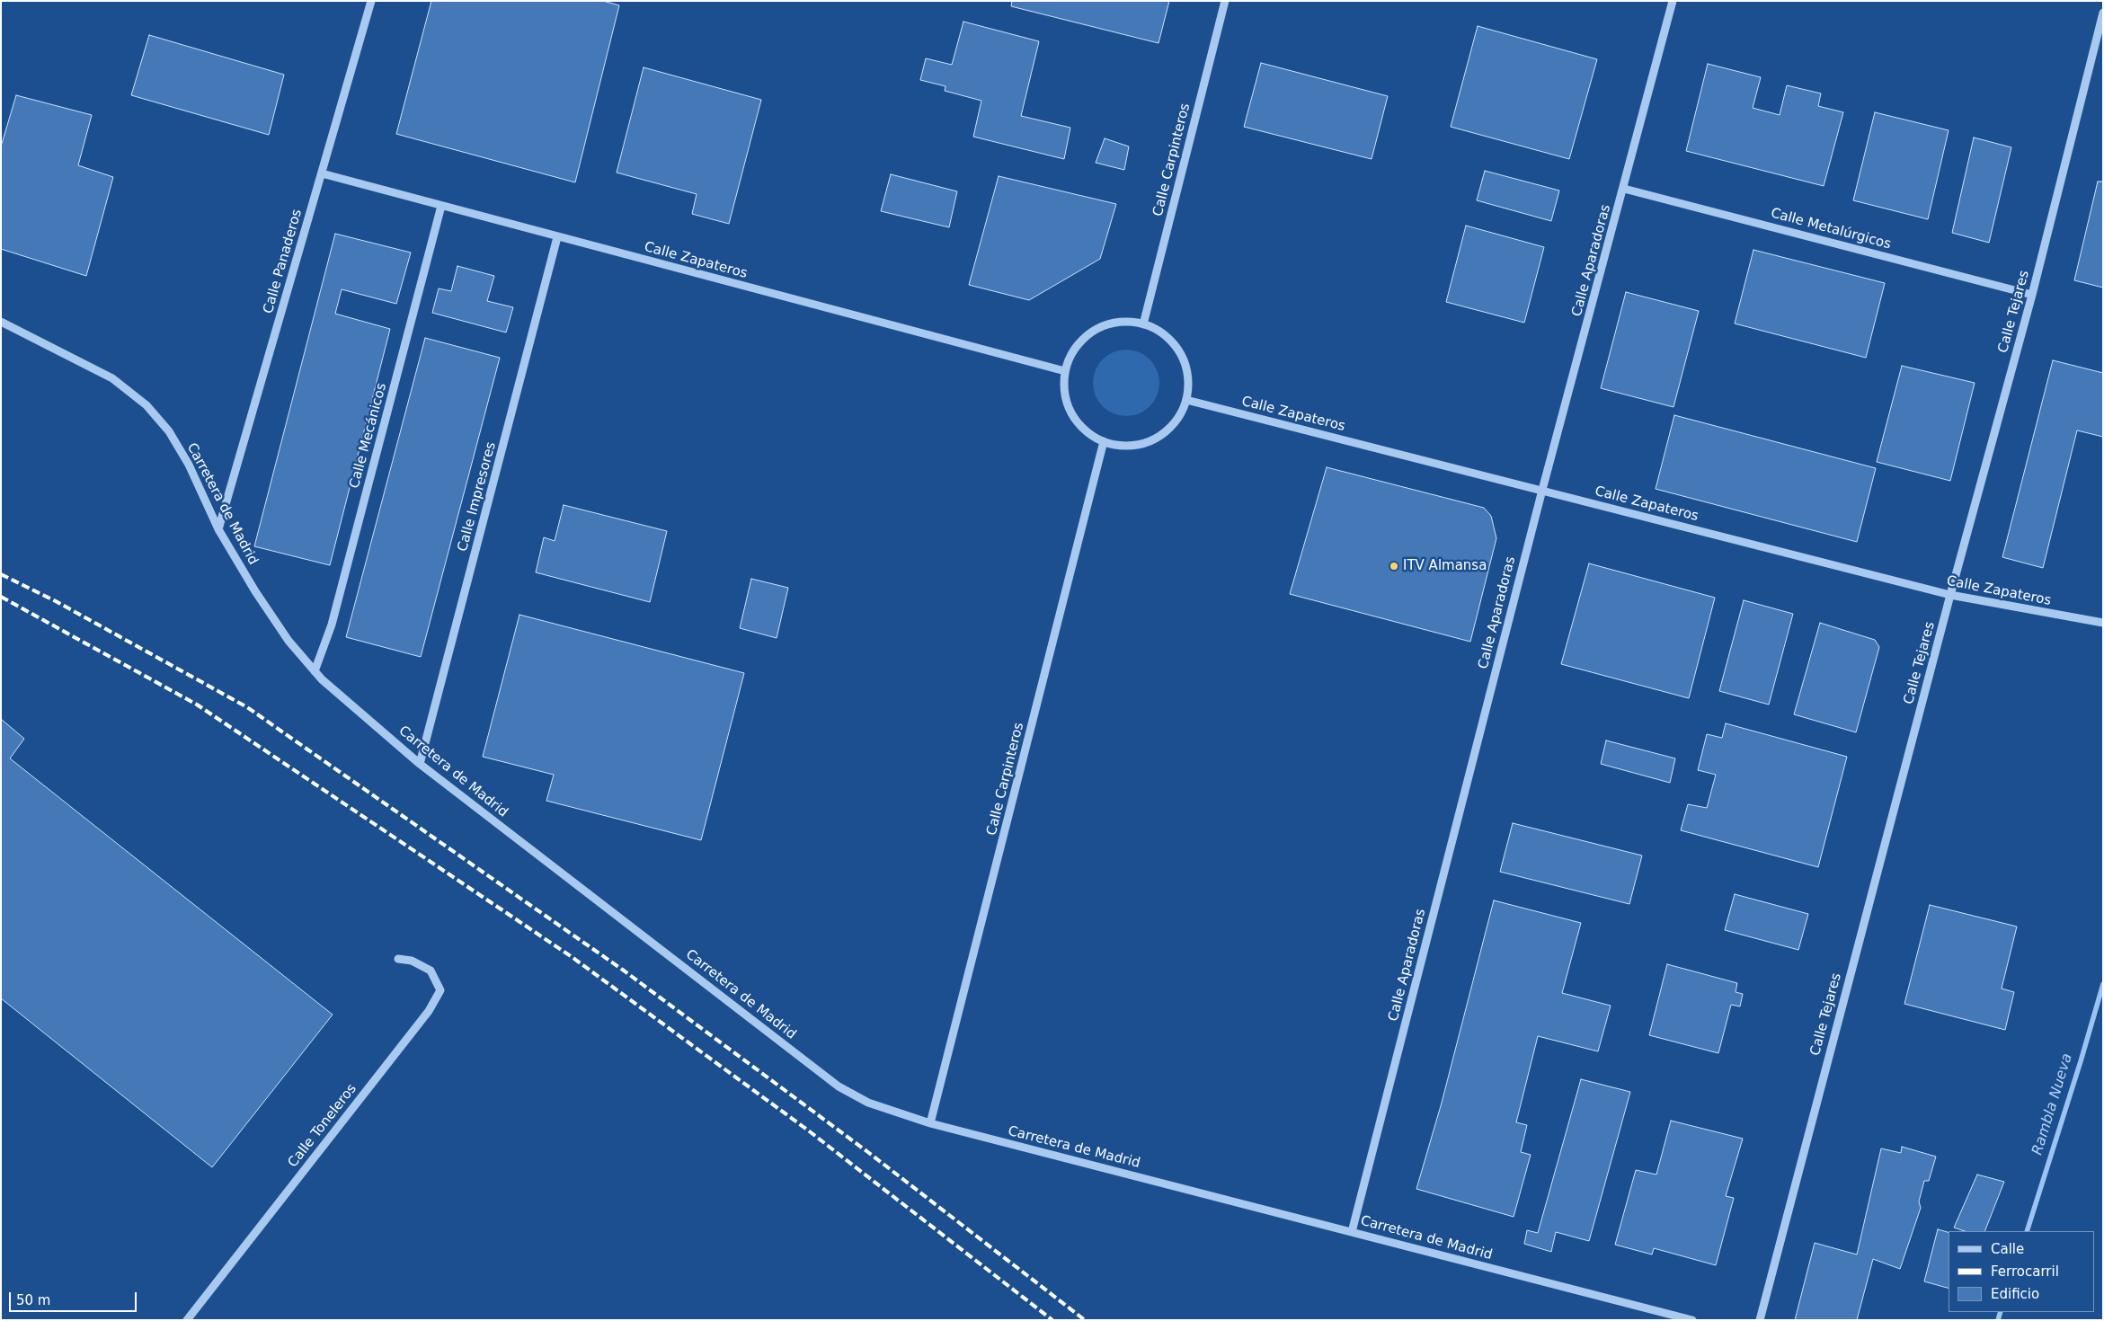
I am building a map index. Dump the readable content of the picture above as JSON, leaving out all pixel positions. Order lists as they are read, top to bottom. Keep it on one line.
{"streets":{"street":["Calle Carpinteros","Calle Metalúrgicos","Calle Zapateros","Calle Aparadoras","Calle Panaderos","Calle Tejares","Calle Mecánicos","Calle Impresores","Carretera de Madrid","Calle Toneleros"]},"crossings":[["Calle Carpinteros","Calle Zapateros"],["Calle Carpinteros","Carretera de Madrid"],["Calle Metalúrgicos","Calle Aparadoras"],["Calle Metalúrgicos","Calle Tejares"],["Calle Zapateros","Calle Aparadoras"],["Calle Zapateros","Calle Panaderos"],["Calle Zapateros","Calle Tejares"],["Calle Zapateros","Calle Mecánicos"],["Calle Zapateros","Calle Impresores"],["Calle Aparadoras","Carretera de Madrid"],["Calle Panaderos","Carretera de Madrid"],["Calle Mecánicos","Carretera de Madrid"],["Calle Impresores","Carretera de Madrid"]],"water":["Rambla Nueva"],"places":["ITV Almansa"],"legend":["Calle","Ferrocarril","Edificio"],"scale_bar":"50 m"}
